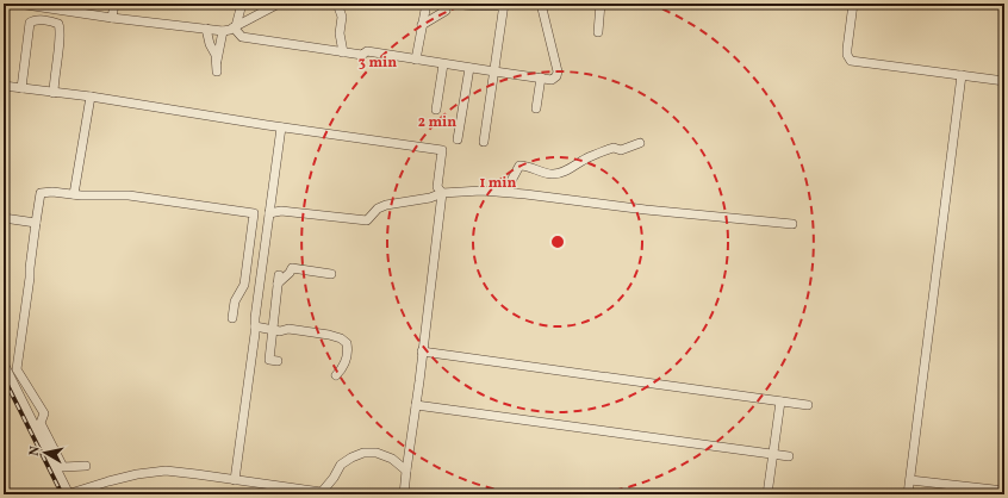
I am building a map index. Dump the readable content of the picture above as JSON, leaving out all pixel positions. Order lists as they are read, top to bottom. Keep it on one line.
{"north":"left","rings":["3 min","2 min","1 min"]}
